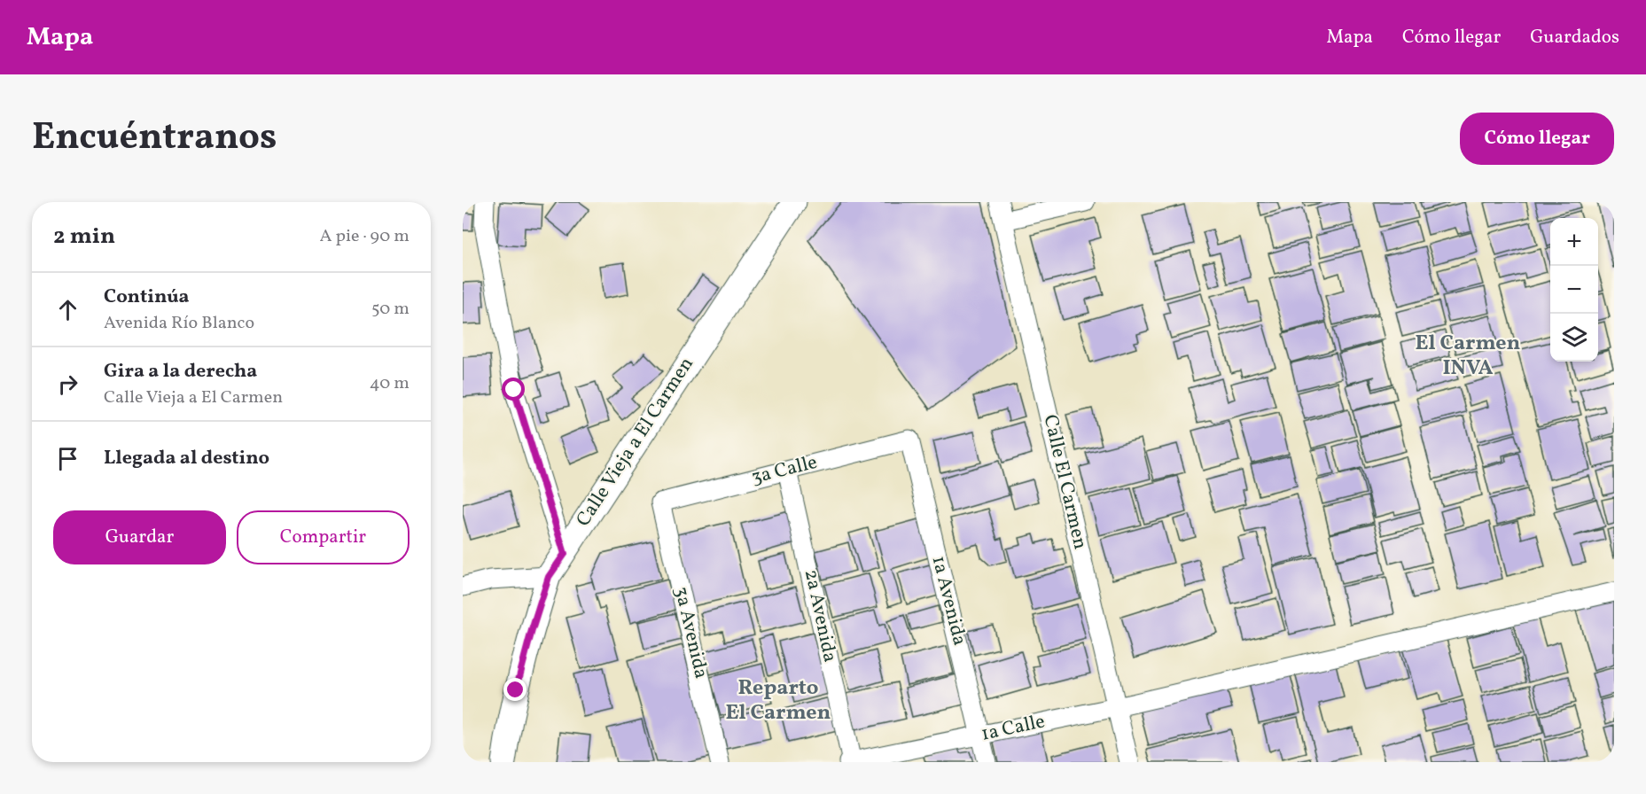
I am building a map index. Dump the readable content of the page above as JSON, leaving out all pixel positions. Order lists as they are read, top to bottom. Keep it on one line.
{"streets":{"street":["Calle Vieja a El Carmen","3a Calle","Calle El Carmen","1a Avenida","2a Avenida","3a Avenida","1a Calle"]},"crossings":[["3a Calle","1a Avenida"],["3a Calle","2a Avenida"],["3a Calle","3a Avenida"],["Calle El Carmen","1a Calle"],["1a Avenida","1a Calle"],["2a Avenida","1a Calle"]],"districts":["El Carmen INVA","Reparto El Carmen"],"page":{"header":"Mapa","nav":["Mapa","Cómo llegar","Guardados"],"title":"Encuéntranos","buttons":["Cómo llegar",["Guardar","Compartir"]],"heading":["2 min","A pie · 90 m"],"map_buttons":["+","−"],"list":[["Continúa","Avenida Río Blanco","50 m"],["Gira a la derecha","Calle Vieja a El Carmen","40 m"],"Llegada al destino"]}}
